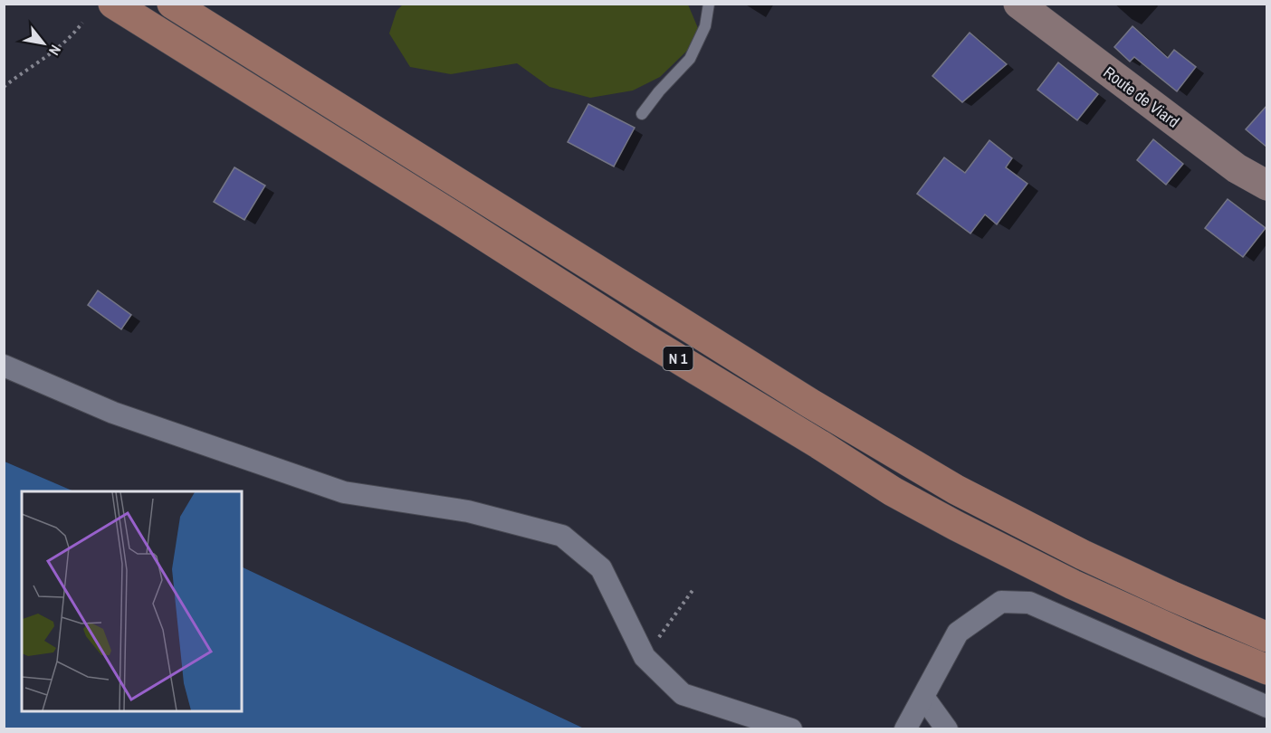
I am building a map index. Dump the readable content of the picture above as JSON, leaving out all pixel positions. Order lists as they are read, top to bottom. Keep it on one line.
{"streets":{"main road":["Route de Viard","N 1"]},"north":"bottom right"}
